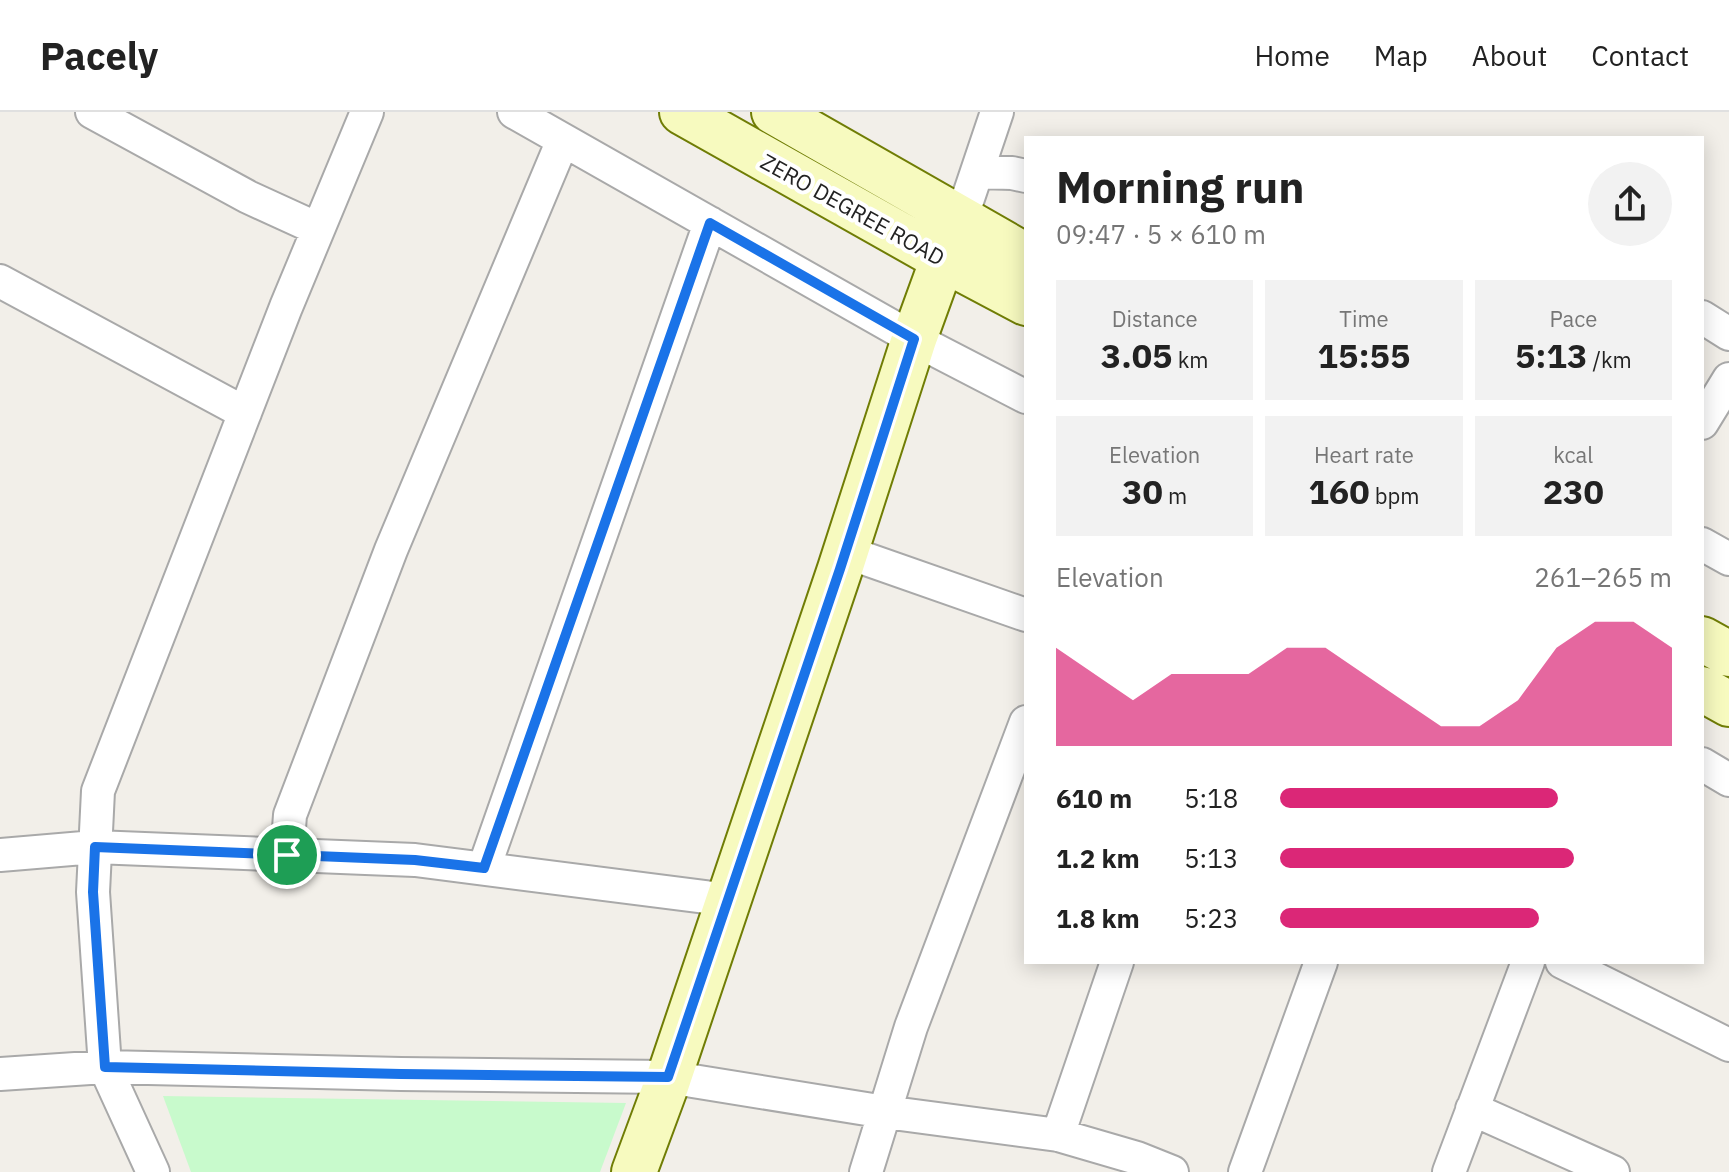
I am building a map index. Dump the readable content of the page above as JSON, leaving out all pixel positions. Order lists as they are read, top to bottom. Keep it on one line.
{"streets":{"street":["ZERO DEGREE ROAD"]},"page":{"header":"Pacely","nav":["Home","Map","About","Contact"],"heading":["Morning run","09:47 · 5 × 610 m"],"stats":[["Distance","3.05 km"],["Time","15:55"],["Pace","5:13 /km"],["Elevation","30 m"],["Heart rate","160 bpm"],["kcal","230"]],"chart":["Elevation","261–265 m"],"list":[{"name":"610 m","note":"5:18"},{"name":"1.2 km","note":"5:13"},{"name":"1.8 km","note":"5:23"}]}}
